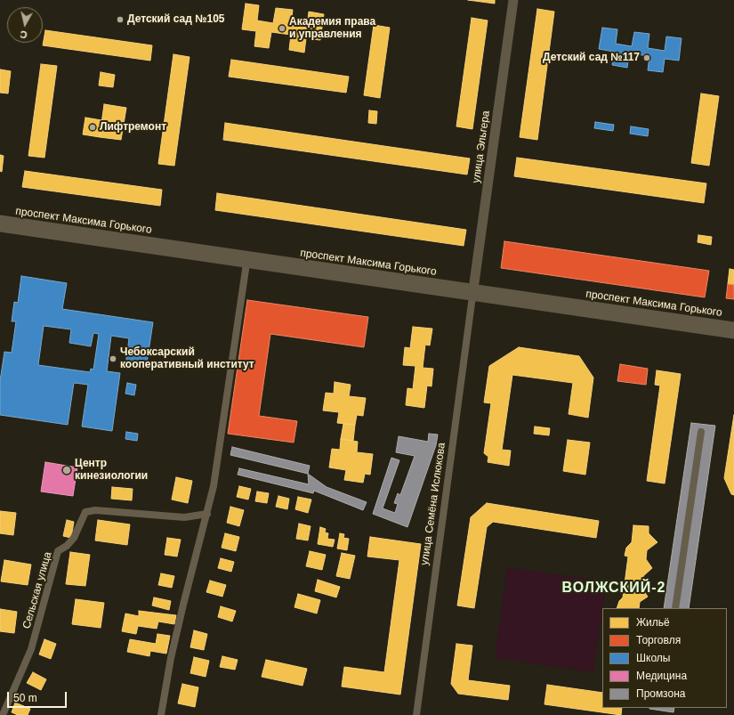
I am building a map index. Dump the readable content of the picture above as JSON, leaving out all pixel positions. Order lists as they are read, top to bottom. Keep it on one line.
{"streets":{"main road":["улица Эльгера","проспект Максима Горького"],"street":["улица Семёна Ислюкова","Сельская улица"]},"crossings":[["улица Эльгера","проспект Максима Горького"],["улица Эльгера","улица Семёна Ислюкова"],["проспект Максима Горького","улица Семёна Ислюкова"]],"districts":["ВОЛЖСКИЙ-2"],"places":["Детский сад №105","Академия права и управления","Детский сад №117","Лифтремонт","Чебоксарский кооперативный институт","Центр кинезиологии"],"legend":["Жильё","Торговля","Школы","Медицина","Промзона"],"scale_bar":"50 m","north":"bottom"}
